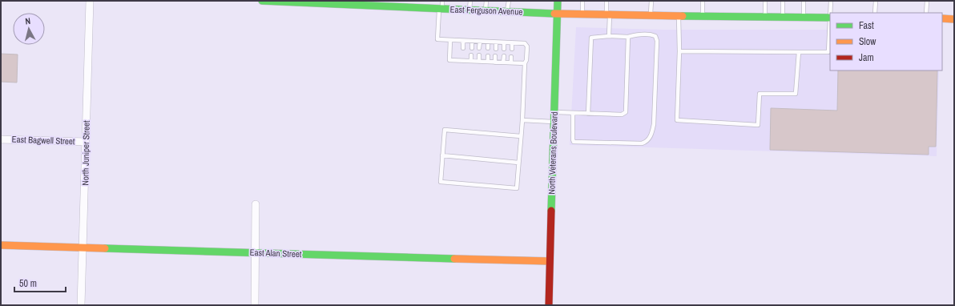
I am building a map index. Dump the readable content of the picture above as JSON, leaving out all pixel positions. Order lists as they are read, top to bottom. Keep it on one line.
{"streets":{"main road":["East Ferguson Avenue","North Veterans Boulevard","East Alan Street"],"street":["East Bagwell Street","North Juniper Street"]},"crossings":[["East Ferguson Avenue","North Veterans Boulevard"],["East Bagwell Street","North Juniper Street"],["North Juniper Street","East Alan Street"],["North Veterans Boulevard","East Alan Street"]],"legend":["Fast","Slow","Jam"],"scale_bar":"50 m","north":"top"}
